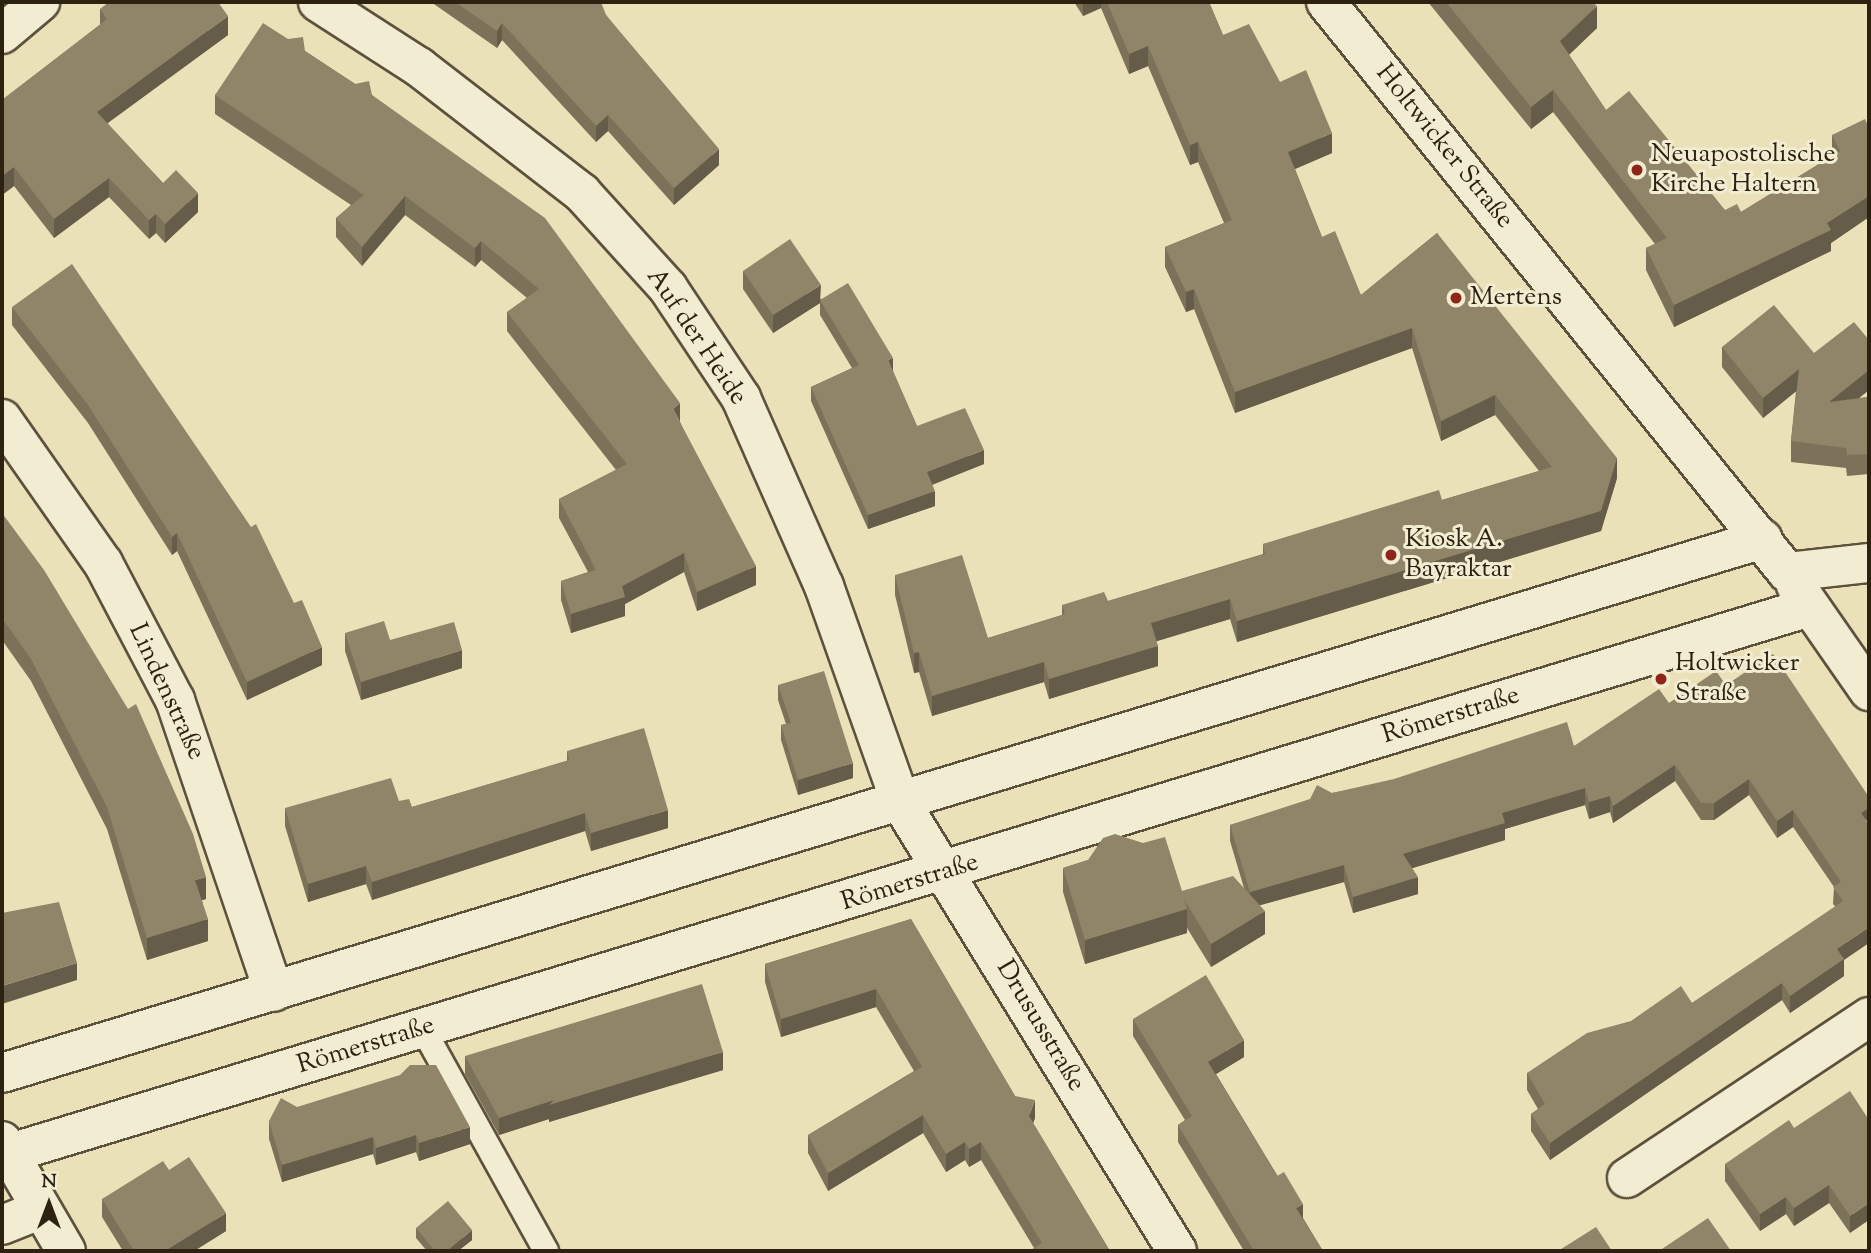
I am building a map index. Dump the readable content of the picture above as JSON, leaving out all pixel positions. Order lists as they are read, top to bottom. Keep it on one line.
{"streets":{"street":["Holtwicker Straße","Auf der Heide","Lindenstraße","Römerstraße","Drususstraße"]},"crossings":[["Holtwicker Straße","Römerstraße"],["Auf der Heide","Drususstraße"],["Römerstraße","Drususstraße"]],"places":["Neuapostolische Kirche Haltern","Mertens","Kiosk A. Bayraktar","Holtwicker Straße"],"north":"top"}
